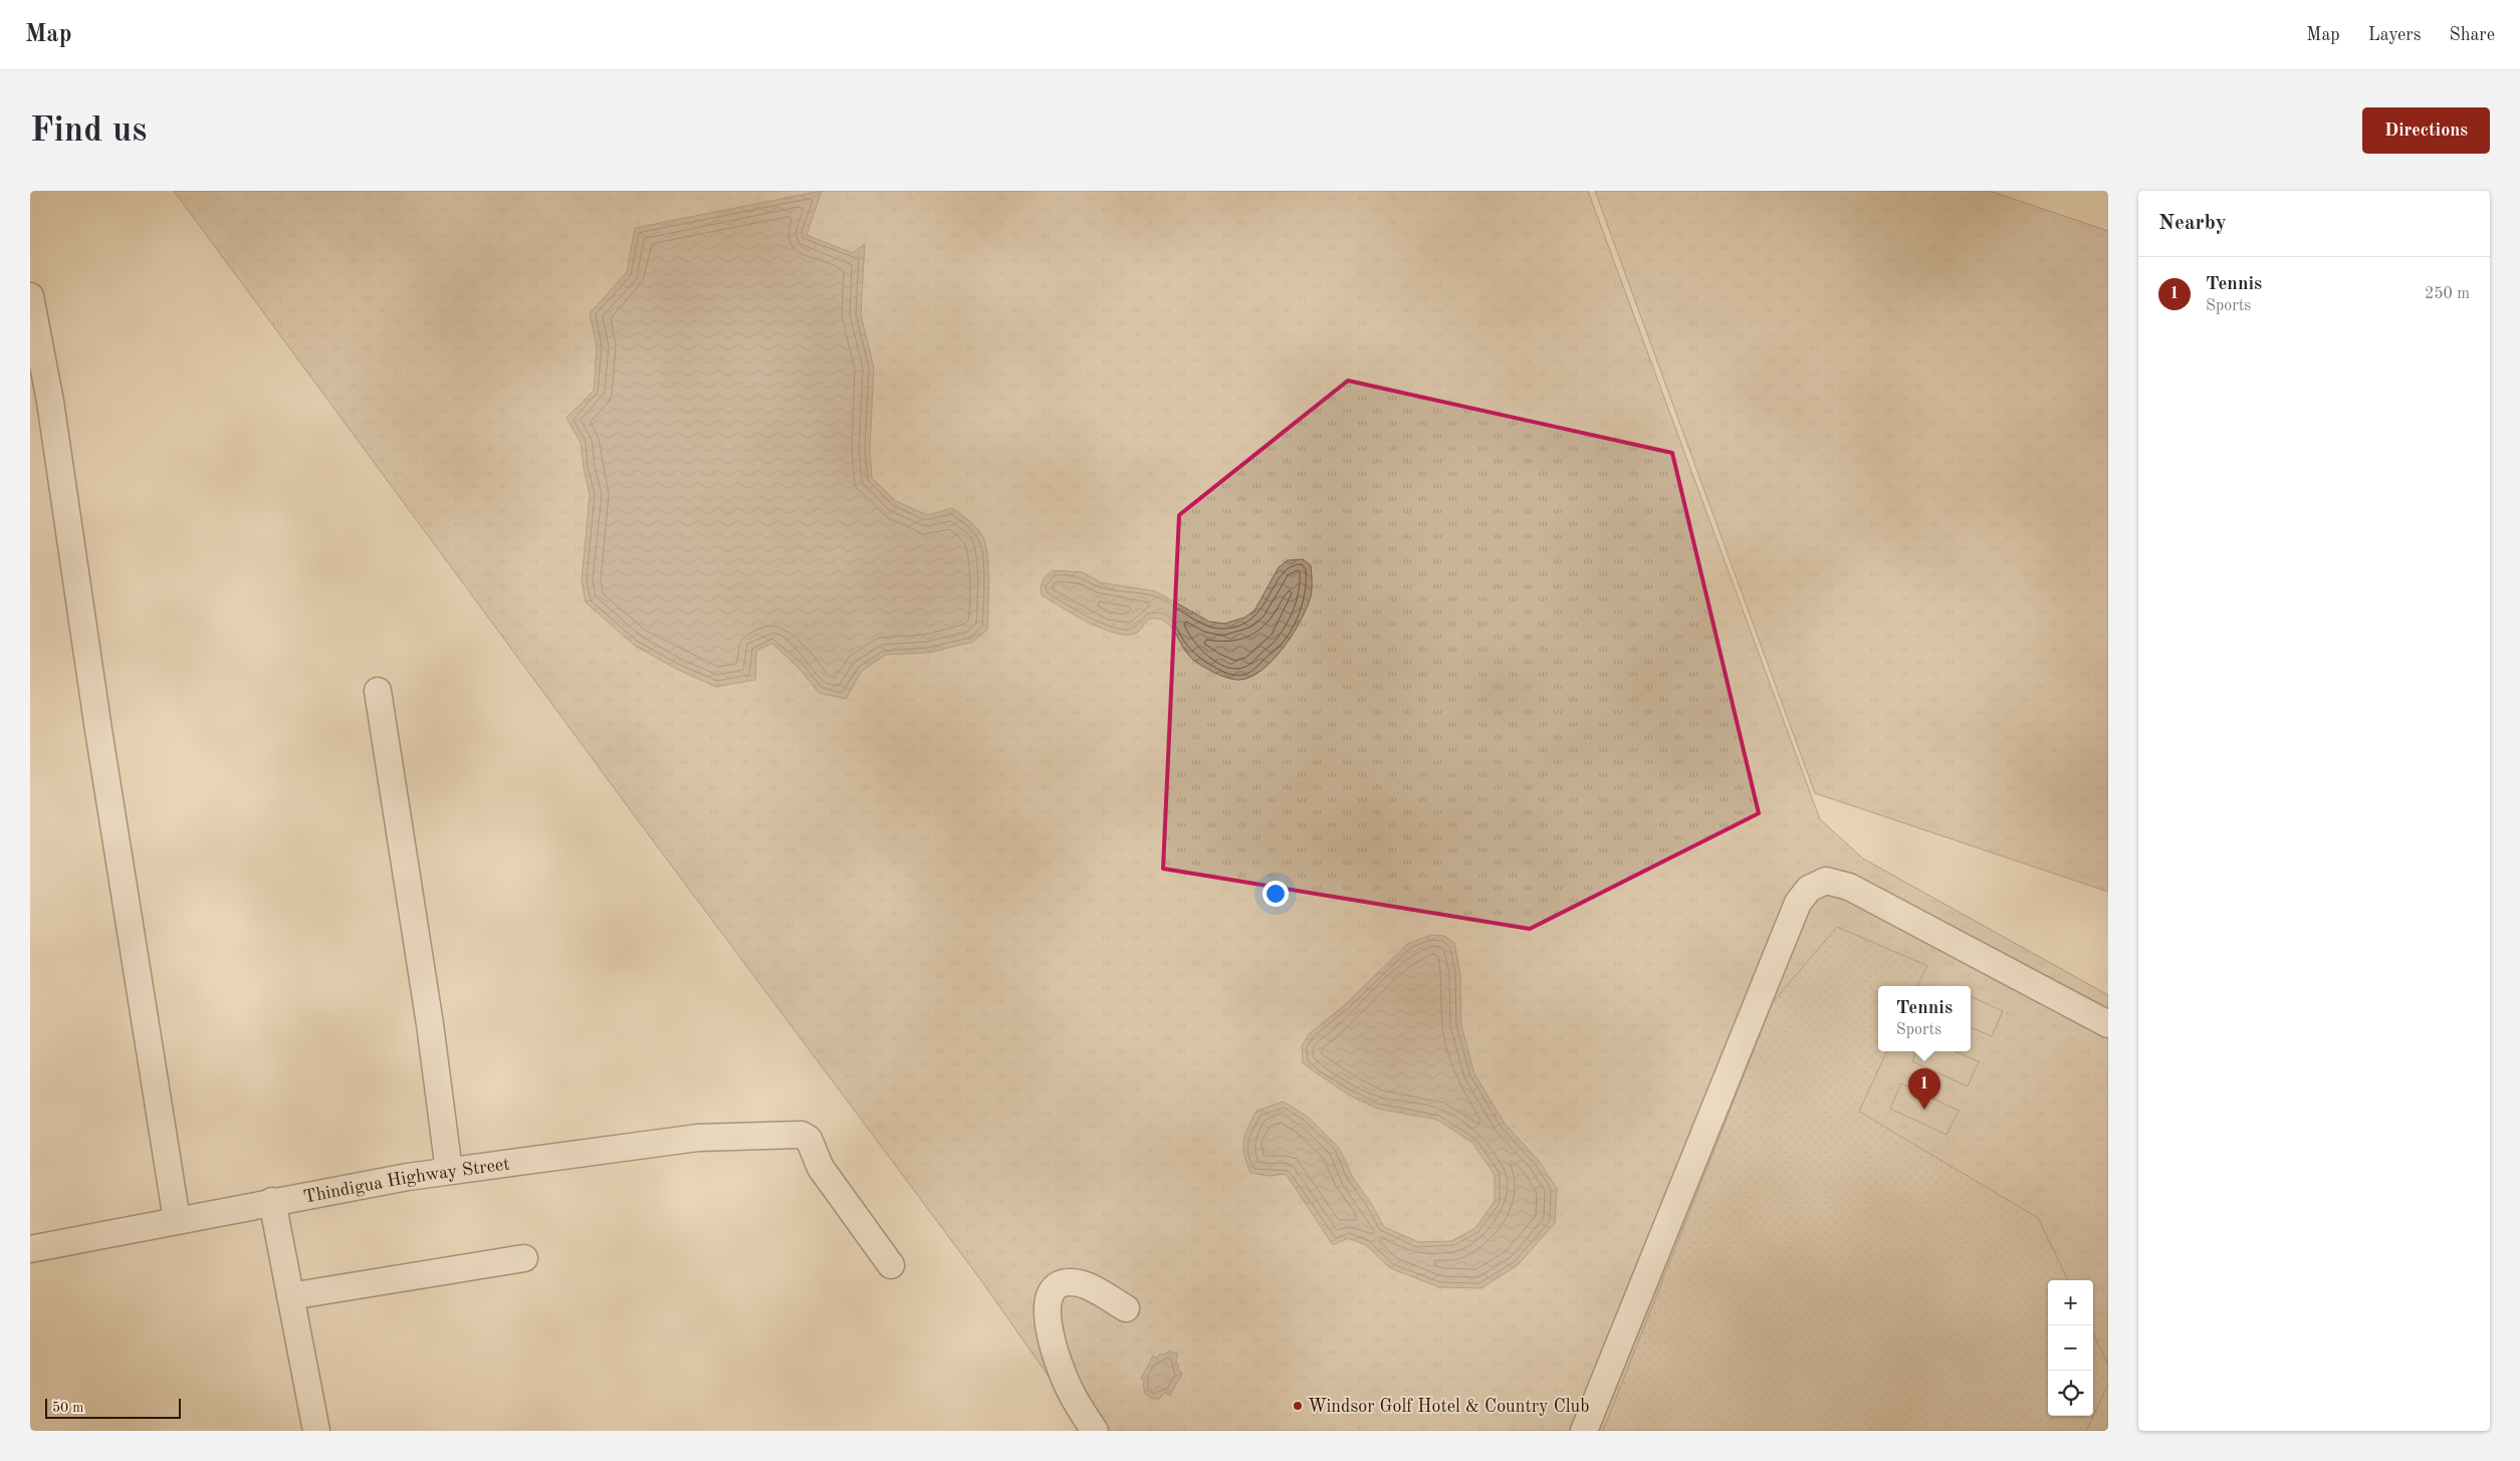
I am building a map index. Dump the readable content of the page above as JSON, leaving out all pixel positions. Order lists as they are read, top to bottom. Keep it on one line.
{"streets":{"street":["Thindigua Highway Street"]},"places":["Windsor Golf Hotel & Country Club"],"scale_bar":"50 m","page":{"header":"Map","nav":["Map","Layers","Share"],"buttons":"Directions","title":"Find us","heading":"Nearby","list":[{"mark":"1","name":"Tennis","note":"Sports","value":"250 m"}],"popup":["Tennis","Sports"],"pins":"1","map_buttons":["+","−"],"scale":"50 m"}}
